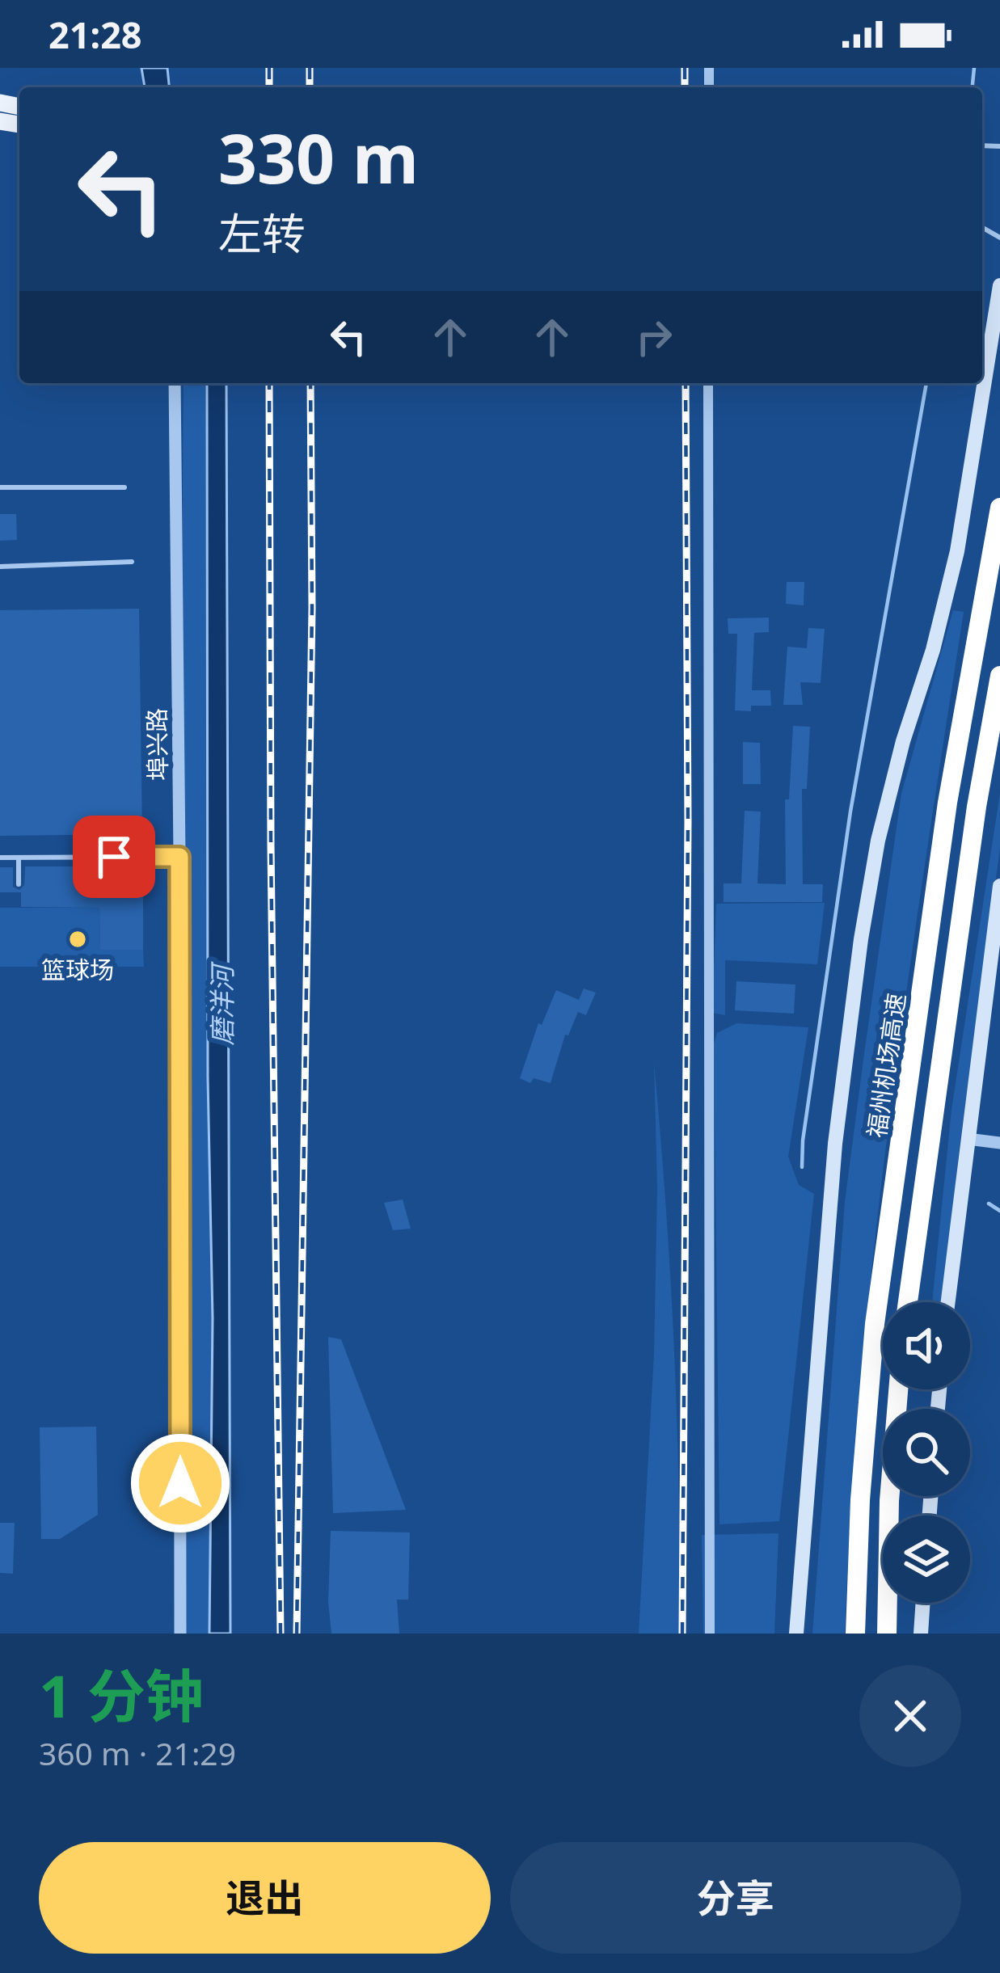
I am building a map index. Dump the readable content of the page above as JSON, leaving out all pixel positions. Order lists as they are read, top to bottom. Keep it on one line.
{"streets":{"highway":["福州机场高速"],"street":["埠兴路"]},"water":["磨洋河"],"places":["篮球场"],"page":{"status":"21:28","turn":["330 m","左转"],"heading":["1 分钟","360 m · 21:29"],"buttons":["退出","分享"]}}
